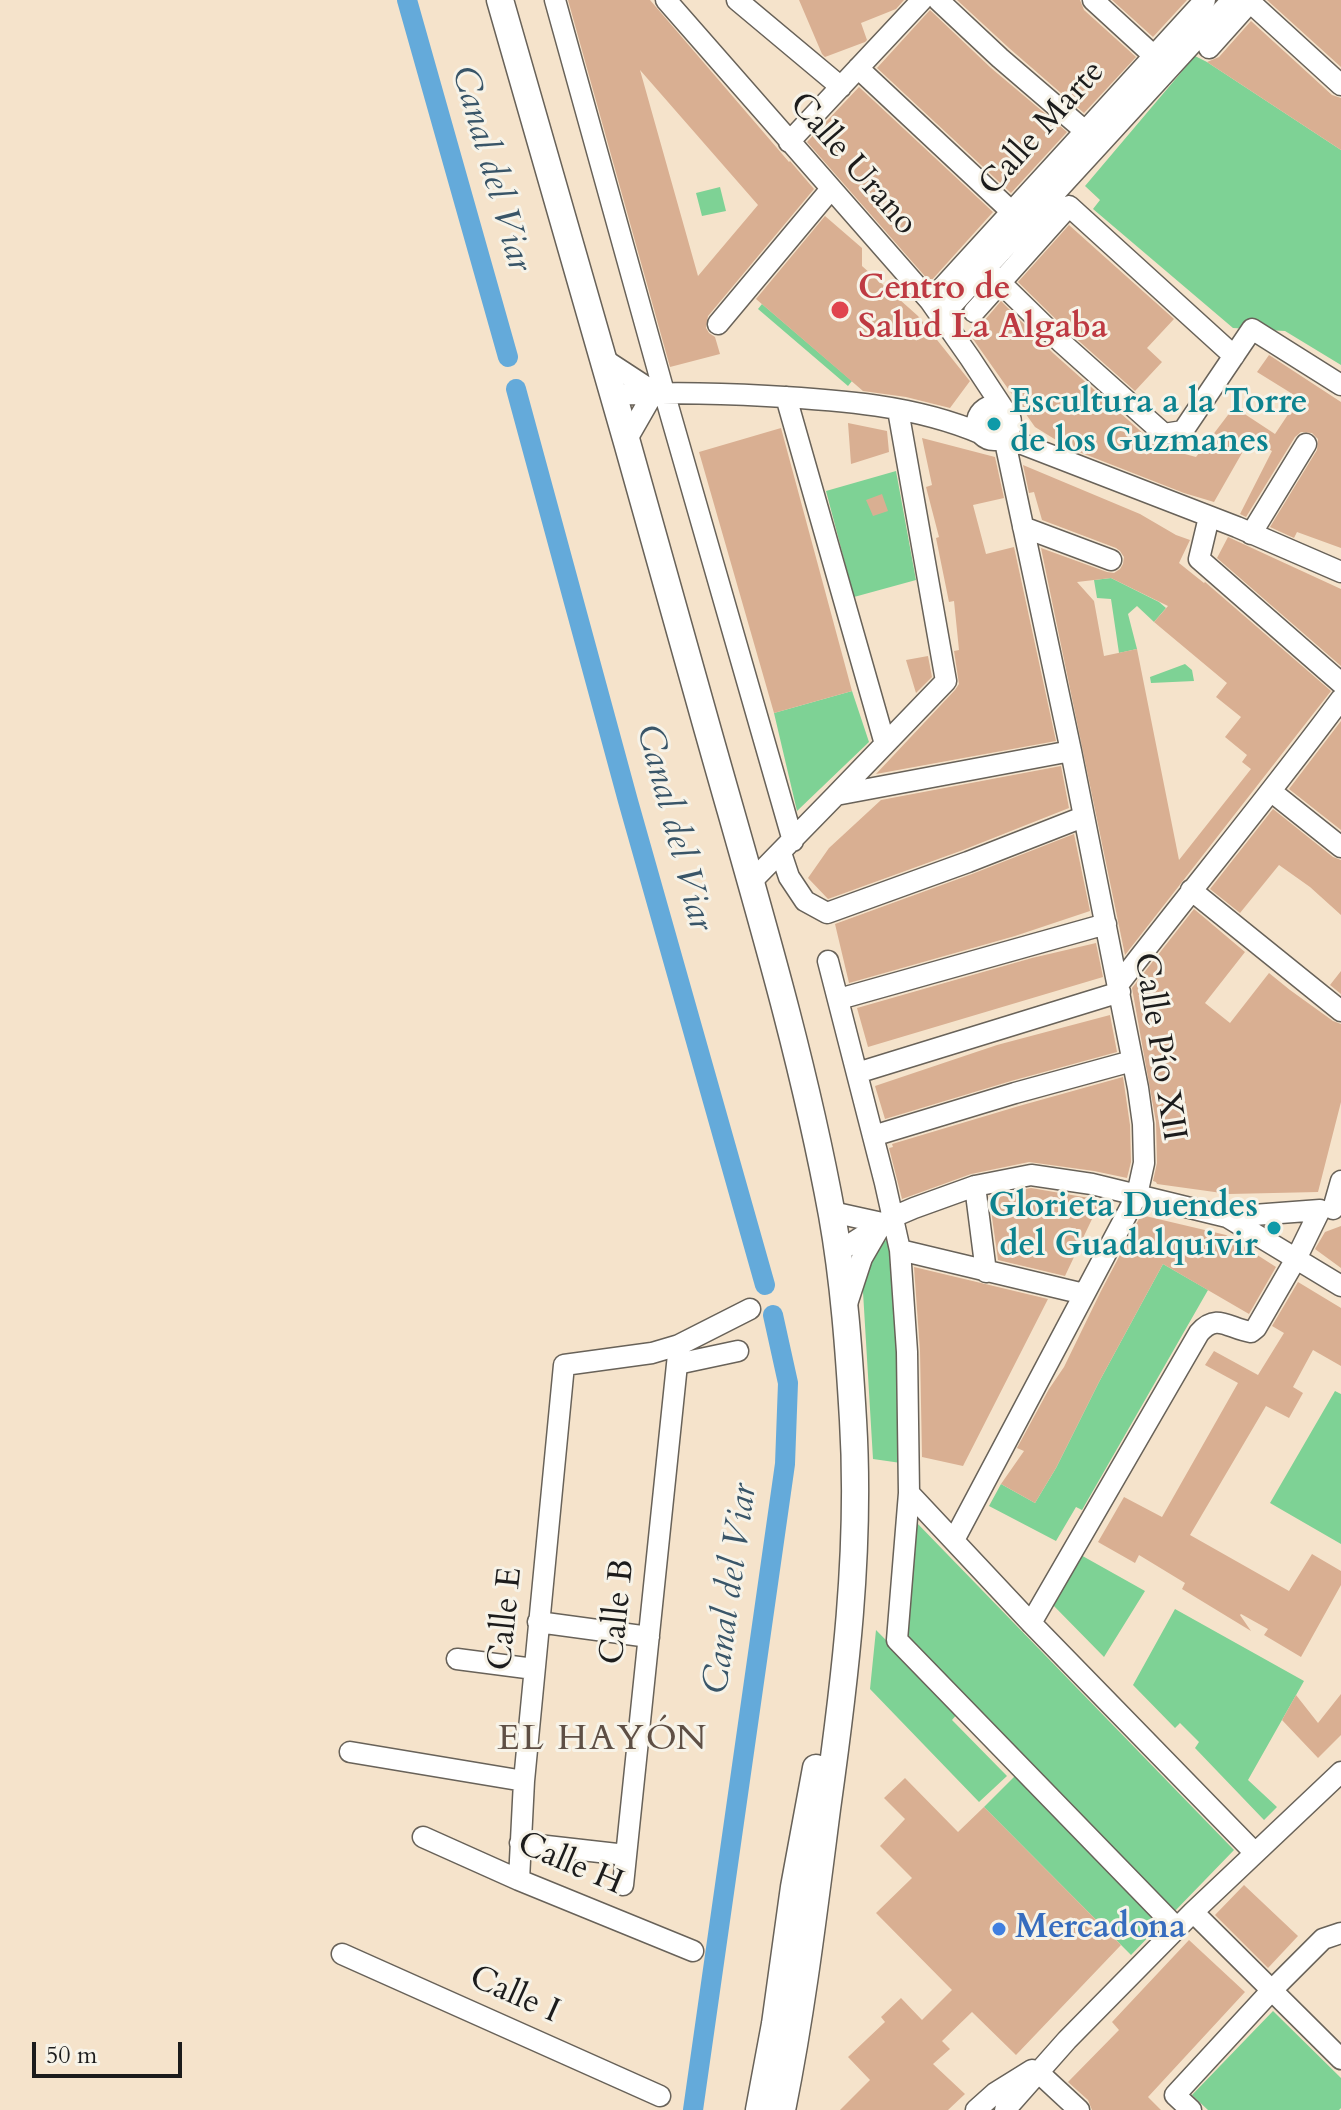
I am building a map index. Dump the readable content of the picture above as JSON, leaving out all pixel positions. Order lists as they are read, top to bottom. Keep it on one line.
{"streets":{"street":["Calle Marte","Calle Urano","Calle Pío XII","Calle B","Calle E","Calle H","Calle I"]},"crossings":[["Calle Marte","Calle Urano"],["Calle Urano","Calle Pío XII"],["Calle B","Calle E"],["Calle E","Calle H"]],"districts":["EL HAYÓN"],"water":["Canal del Viar"],"places":["Centro de Salud La Algaba","Escultura a la Torre de los Guzmanes","Glorieta Duendes del Guadalquivir","Mercadona"],"scale_bar":"50 m"}
